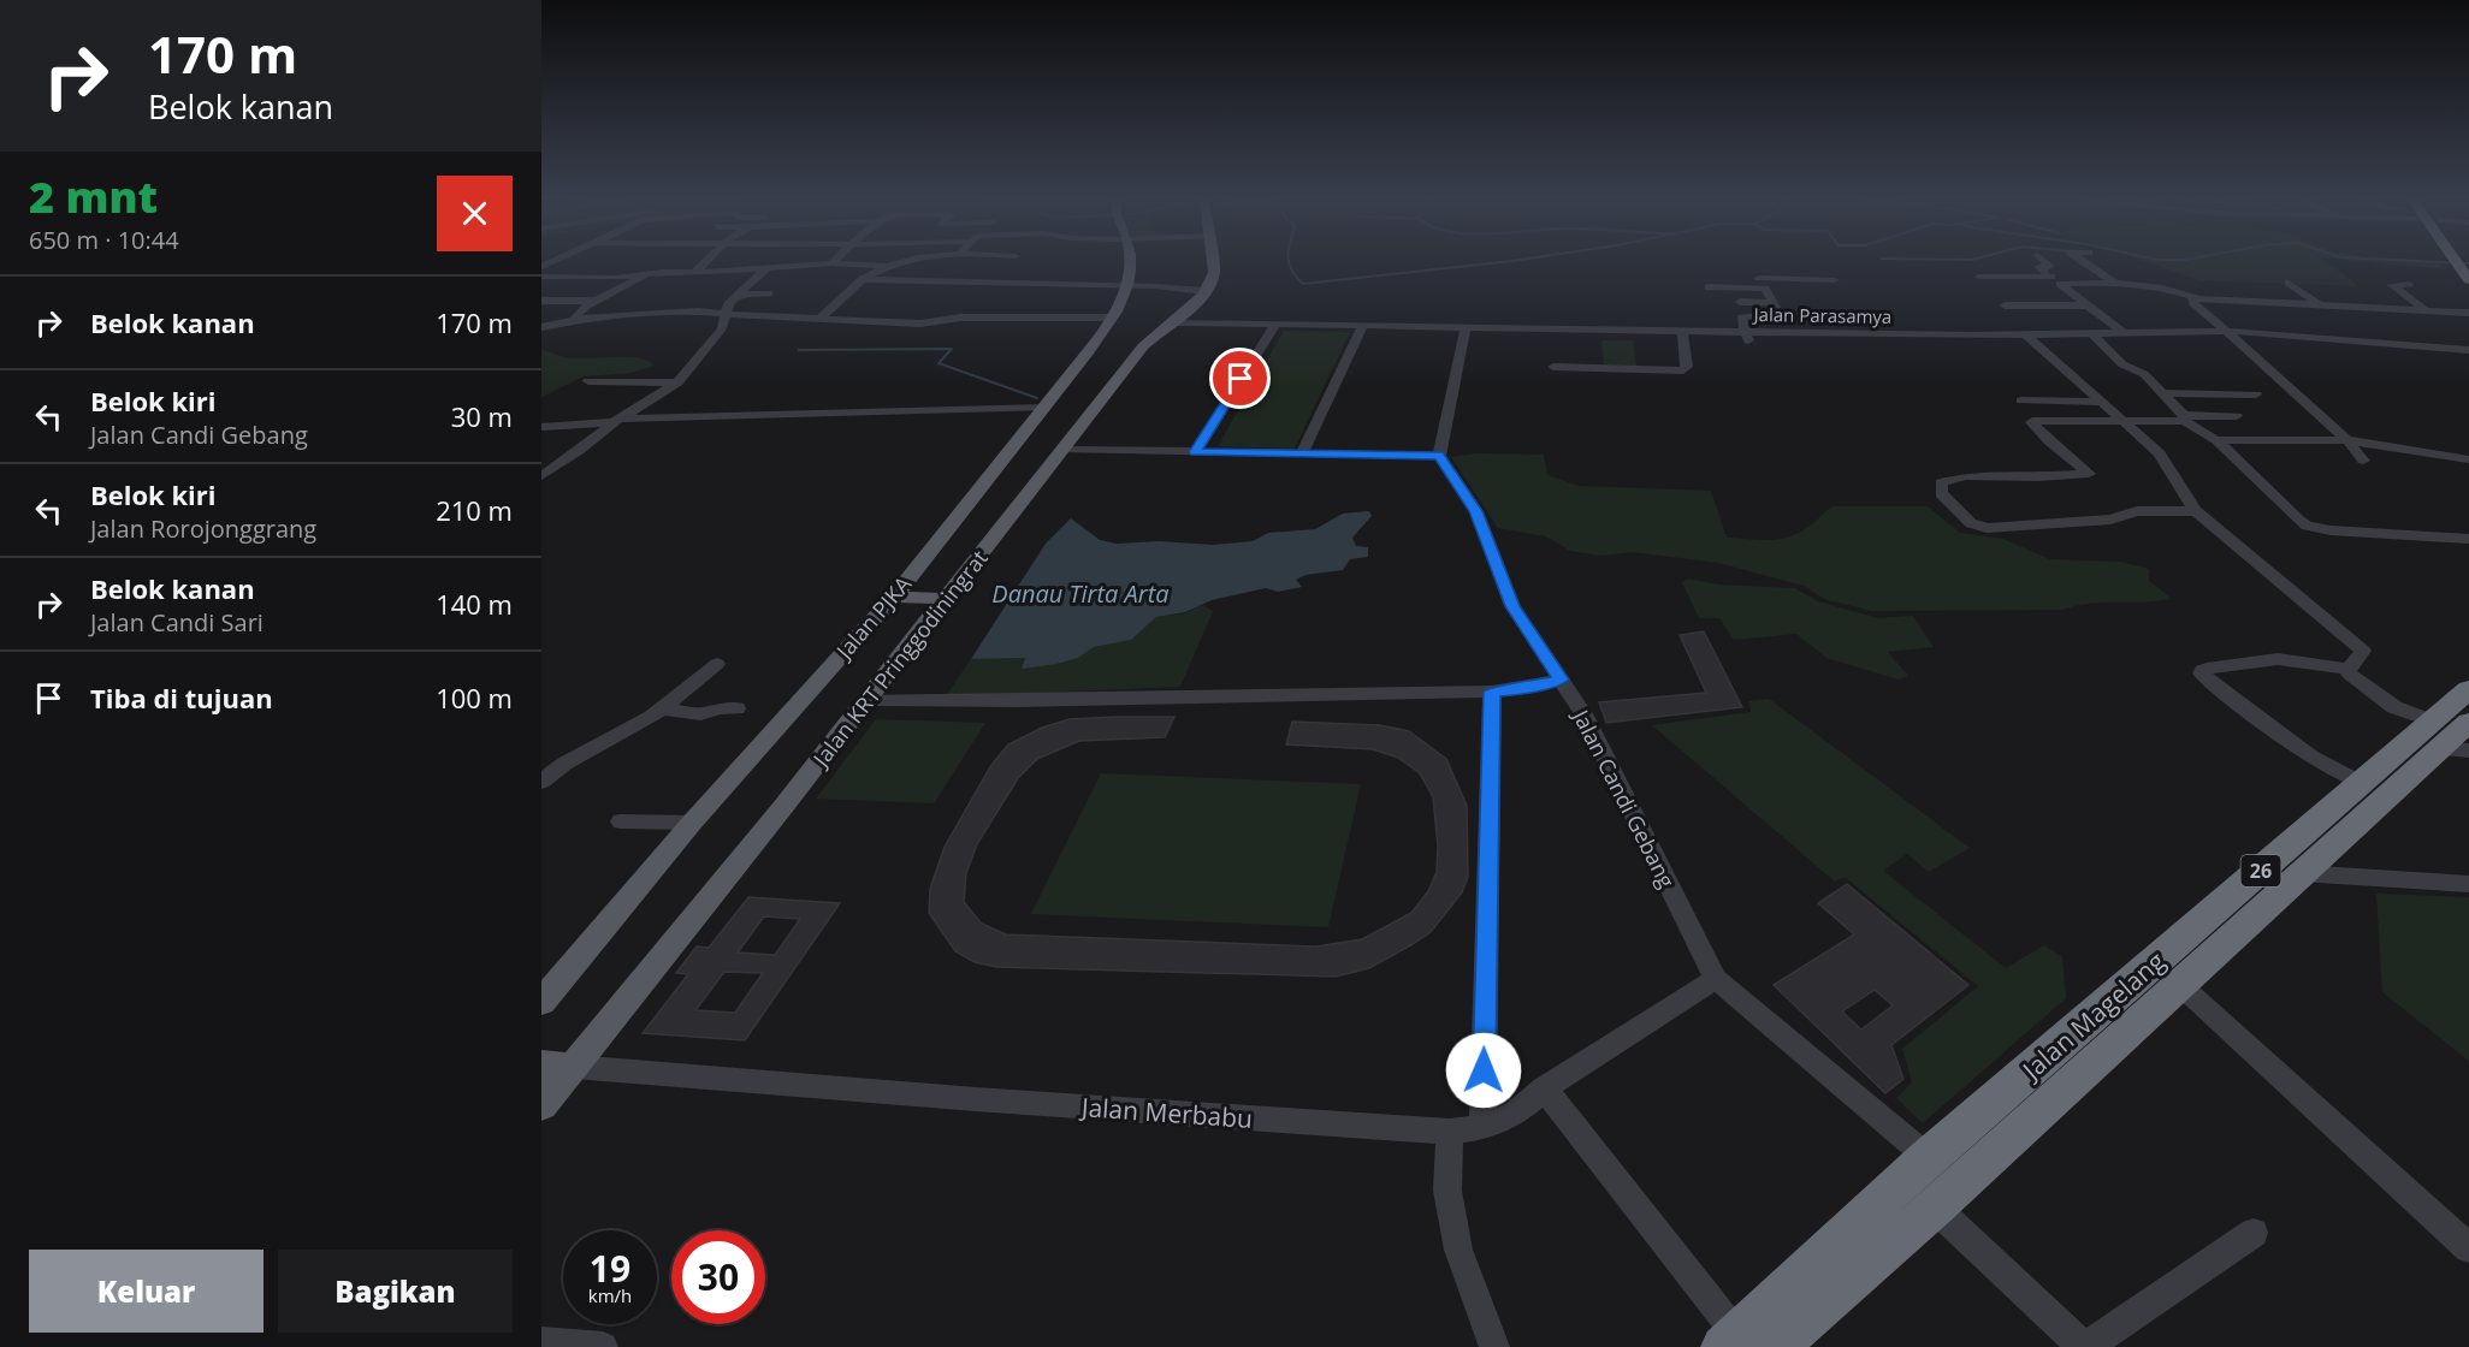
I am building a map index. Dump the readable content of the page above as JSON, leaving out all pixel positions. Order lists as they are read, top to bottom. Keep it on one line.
{"streets":{"highway":["26","Jalan Magelang"],"main road":["Jalan PJKA","Jalan KRT Pringgodiningrat"],"street":["Jalan Parasamya","Jalan Candi Gebang","Jalan Merbabu"]},"crossings":[["Jalan Parasamya","Jalan KRT Pringgodiningrat"],["Jalan KRT Pringgodiningrat","Jalan Merbabu"],["Jalan Candi Gebang","Jalan Magelang"],["Jalan Candi Gebang","Jalan Merbabu"]],"water":["Danau Tirta Arta"],"page":{"turn":["170 m","Belok kanan"],"heading":["2 mnt","650 m · 10:44"],"list":[{"name":"Belok kanan","value":"170 m"},{"name":"Belok kiri","note":"Jalan Candi Gebang","value":"30 m"},{"name":"Belok kiri","note":"Jalan Rorojonggrang","value":"210 m"},{"name":"Belok kanan","note":"Jalan Candi Sari","value":"140 m"},{"name":"Tiba di tujuan","value":"100 m"}],"speed":"19 km/h","limit":"30","buttons":["Keluar","Bagikan"]}}
